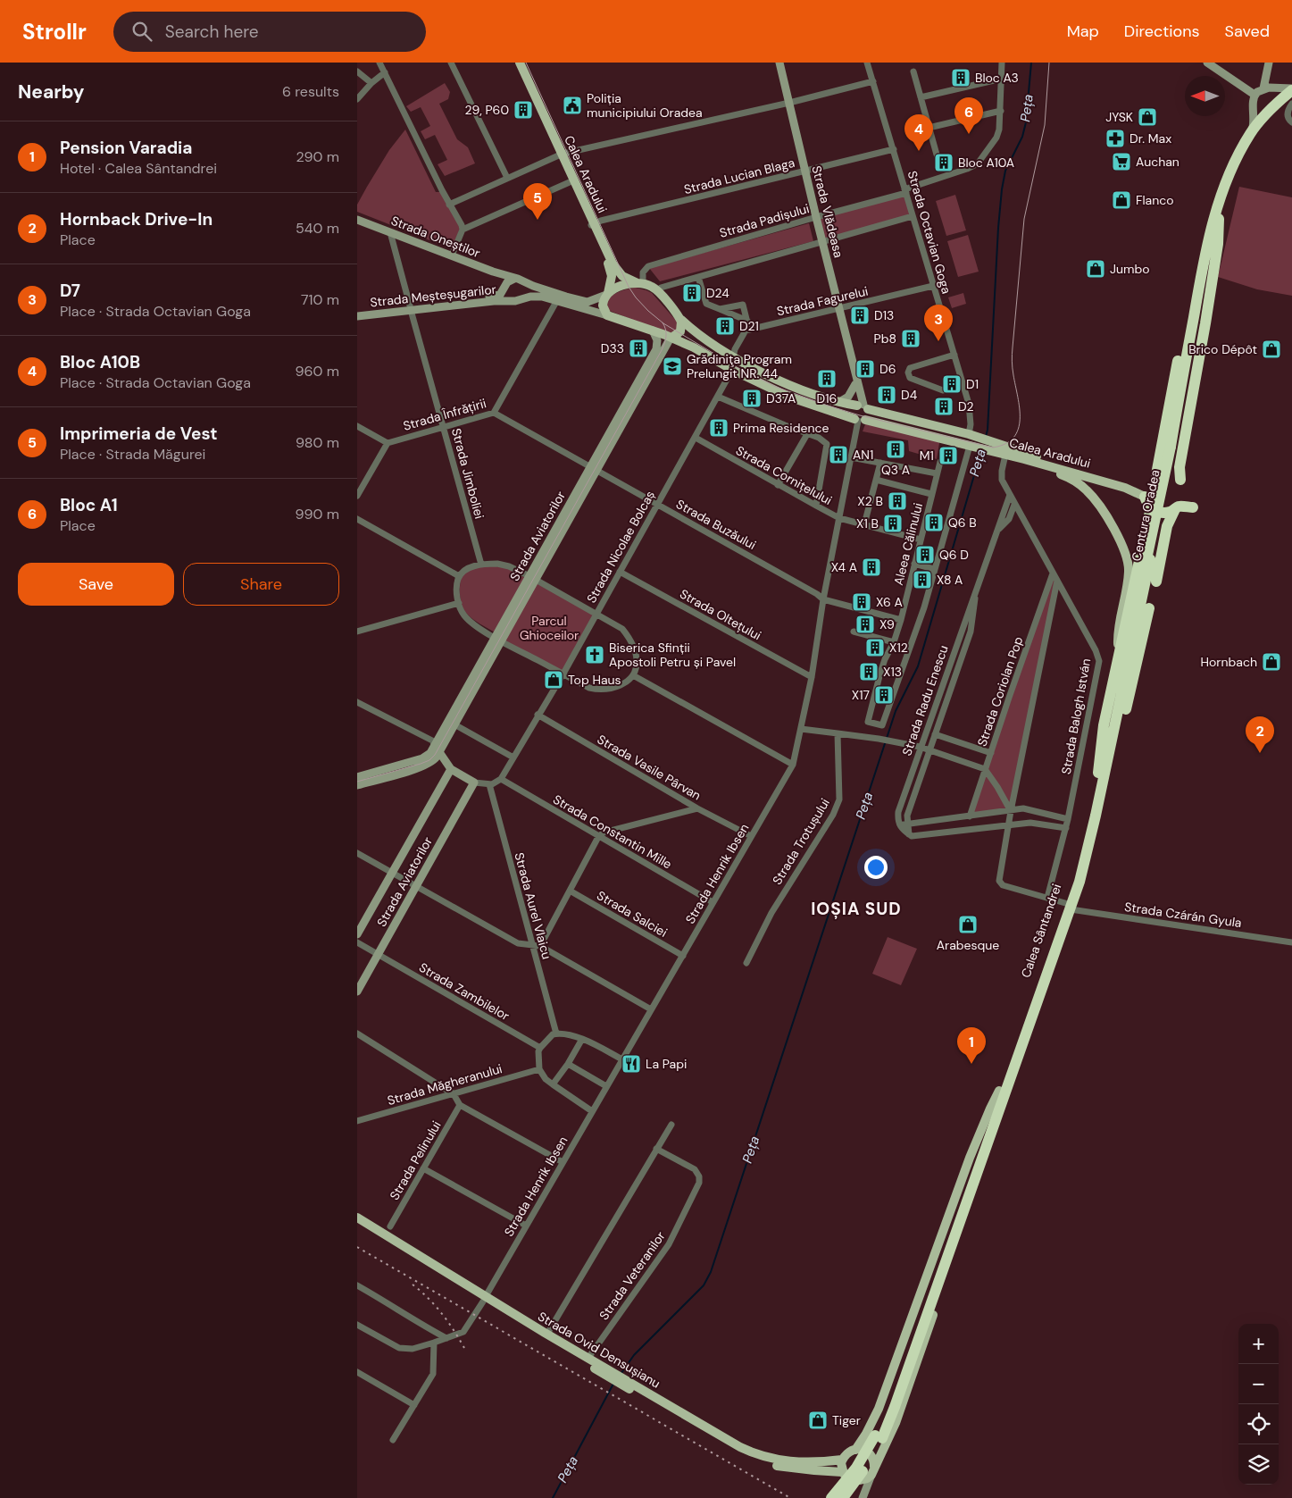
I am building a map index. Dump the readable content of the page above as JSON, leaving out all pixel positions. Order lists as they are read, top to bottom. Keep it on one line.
{"streets":{"highway":["Calea Aradului","Centura Oradea","Calea Sântandrei"],"main road":["Strada Ovid Densușianu"],"street":["Strada Lucian Blaga","Strada Vlădeasa","Strada Padișului","Strada Octavian Goga","Strada Oneștilor","Strada Meșteșugarilor","Strada Fagurelui","Strada Înfrățirii","Strada Jimboliei","Strada Cornițelului","Strada Buzăului","Strada Aviatorilor","Aleea Călinului","Strada Nicolae Bolcaș","Strada Oltețului","Strada Coriolan Pop","Strada Radu Enescu","Strada Balogh István","Strada Vasile Pârvan","Strada Constantin Mille","Strada Trotușului","Strada Henrik Ibsen","Strada Aurel Vlaicu","Strada Salciei","Strada Czárán Gyula","Strada Zambilelor","Strada Măgheranului","Strada Pelinului","Strada Veteranilor"]},"crossings":[["Calea Aradului","Strada Lucian Blaga"],["Calea Aradului","Strada Vlădeasa"],["Calea Aradului","Strada Padișului"],["Calea Aradului","Strada Octavian Goga"],["Calea Aradului","Strada Aviatorilor"],["Calea Aradului","Strada Nicolae Bolcaș"],["Calea Aradului","Strada Balogh István"],["Calea Aradului","Strada Henrik Ibsen"],["Strada Lucian Blaga","Strada Vlădeasa"],["Strada Lucian Blaga","Strada Octavian Goga"],["Strada Vlădeasa","Strada Padișului"],["Strada Vlădeasa","Strada Fagurelui"],["Strada Padișului","Strada Octavian Goga"],["Strada Octavian Goga","Strada Fagurelui"],["Strada Oneștilor","Strada Meșteșugarilor"],["Strada Oneștilor","Strada Jimboliei"],["Strada Meșteșugarilor","Strada Jimboliei"],["Strada Înfrățirii","Strada Jimboliei"],["Strada Înfrățirii","Strada Buzăului"],["Strada Cornițelului","Aleea Călinului"],["Strada Cornițelului","Strada Nicolae Bolcaș"],["Strada Cornițelului","Strada Henrik Ibsen"],["Centura Oradea","Calea Sântandrei"],["Strada Buzăului","Strada Aviatorilor"],["Strada Buzăului","Strada Nicolae Bolcaș"],["Strada Buzăului","Strada Henrik Ibsen"],["Strada Aviatorilor","Strada Zambilelor"],["Strada Nicolae Bolcaș","Strada Oltețului"],["Strada Nicolae Bolcaș","Strada Vasile Pârvan"],["Strada Nicolae Bolcaș","Strada Constantin Mille"],["Strada Oltețului","Strada Henrik Ibsen"],["Strada Coriolan Pop","Strada Balogh István"],["Strada Radu Enescu","Strada Balogh István"],["Strada Balogh István","Strada Czárán Gyula"],["Strada Vasile Pârvan","Strada Henrik Ibsen"],["Strada Constantin Mille","Strada Henrik Ibsen"],["Strada Henrik Ibsen","Strada Salciei"],["Strada Henrik Ibsen","Strada Ovid Densușianu"],["Strada Czárán Gyula","Calea Sântandrei"],["Strada Veteranilor","Strada Ovid Densușianu"]],"districts":["IOȘIA SUD"],"water":["Peța"],"parks":["Parcul Ghioceilor"],"places":{"building":["Bloc A3","29, P60","Bloc A10A","D24","D13","D21","Pb8","D33","D6","D16","D1","D4","D37A","D2","Prima Residence","Q3 A","AN1","M1","X2 B","Q6 B","X1 B","Q6 D","X4 A","X8 A","X6 A","X9","X12","X13","X17"],"public building":["Poliția municipiului Oradea"],"shop":["JYSK","Flanco","Jumbo","Brico Dépôt","Hornbach","Top Haus","Arabesque","Tiger"],"pharmacy":["Dr. Max"],"supermarket":["Auchan"],"school or university":["Grădiniţa Program Prelungit NR. 44"],"church":["Biserica Sfinții Apostoli Petru și Pavel"],"restaurant":["La Papi"]},"north":"left","page":{"header":"Strollr","search":"Search here","nav":["Map","Directions","Saved"],"heading":["Nearby","6 results"],"pins":["6","4","5","3","2","1"],"list":[{"mark":"1","name":"Pension Varadia","note":"Hotel · Calea Sântandrei","value":"290 m"},{"mark":"2","name":"Hornback Drive-In","note":"Place","value":"540 m"},{"mark":"3","name":"D7","note":"Place · Strada Octavian Goga","value":"710 m"},{"mark":"4","name":"Bloc A10B","note":"Place · Strada Octavian Goga","value":"960 m"},{"mark":"5","name":"Imprimeria de Vest","note":"Place · Strada Măgurei","value":"980 m"},{"mark":"6","name":"Bloc A1","note":"Place","value":"990 m"}],"buttons":["Save","Share"],"map_buttons":["+","−"]}}
